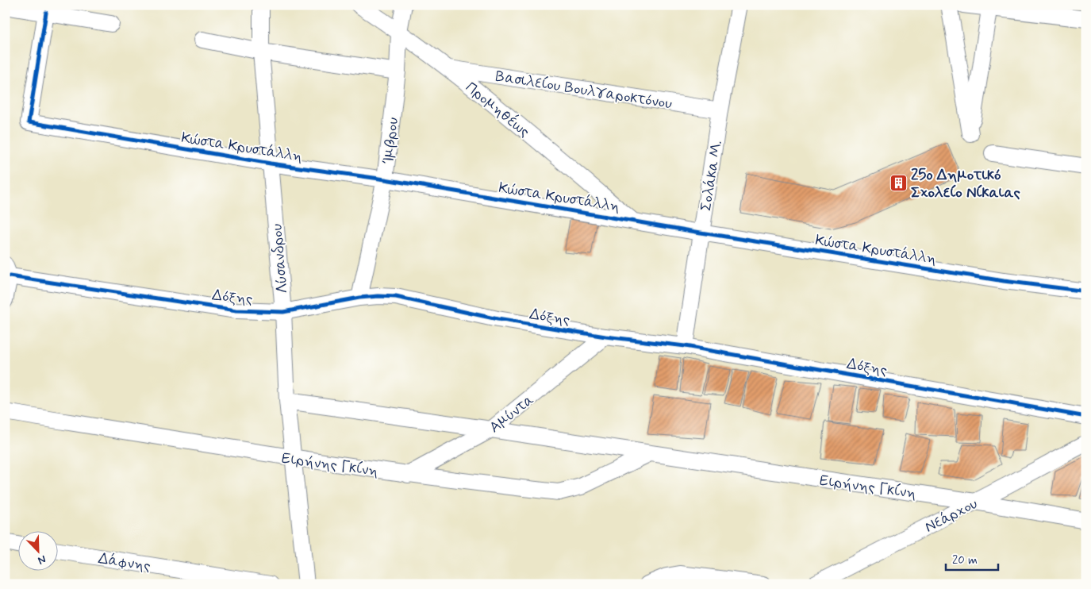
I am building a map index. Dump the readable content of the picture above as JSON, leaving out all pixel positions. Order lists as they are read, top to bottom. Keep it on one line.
{"streets":{"street":["Βασιλείου Βουλγαροκτόνου","Προμηθέως","Ίμβρου","Κώστα Κρυστάλλη","Σολάκα Μ.","Λύσανδρου","Δόξης","Αμύντα","Ειρήνης Γκίνη","Νεάρχου","Δάφνης"]},"crossings":[["Βασιλείου Βουλγαροκτόνου","Προμηθέως"],["Βασιλείου Βουλγαροκτόνου","Σολάκα Μ."],["Προμηθέως","Ίμβρου"],["Προμηθέως","Κώστα Κρυστάλλη"],["Ίμβρου","Κώστα Κρυστάλλη"],["Ίμβρου","Δόξης"],["Κώστα Κρυστάλλη","Σολάκα Μ."],["Κώστα Κρυστάλλη","Λύσανδρου"],["Σολάκα Μ.","Δόξης"],["Λύσανδρου","Δόξης"],["Λύσανδρου","Ειρήνης Γκίνη"],["Δόξης","Αμύντα"],["Αμύντα","Ειρήνης Γκίνη"],["Ειρήνης Γκίνη","Νεάρχου"]],"places":{"building":["25o Δημοτικό Σχολείο Νίκαιας"]},"scale_bar":"20 m","north":"bottom right"}
